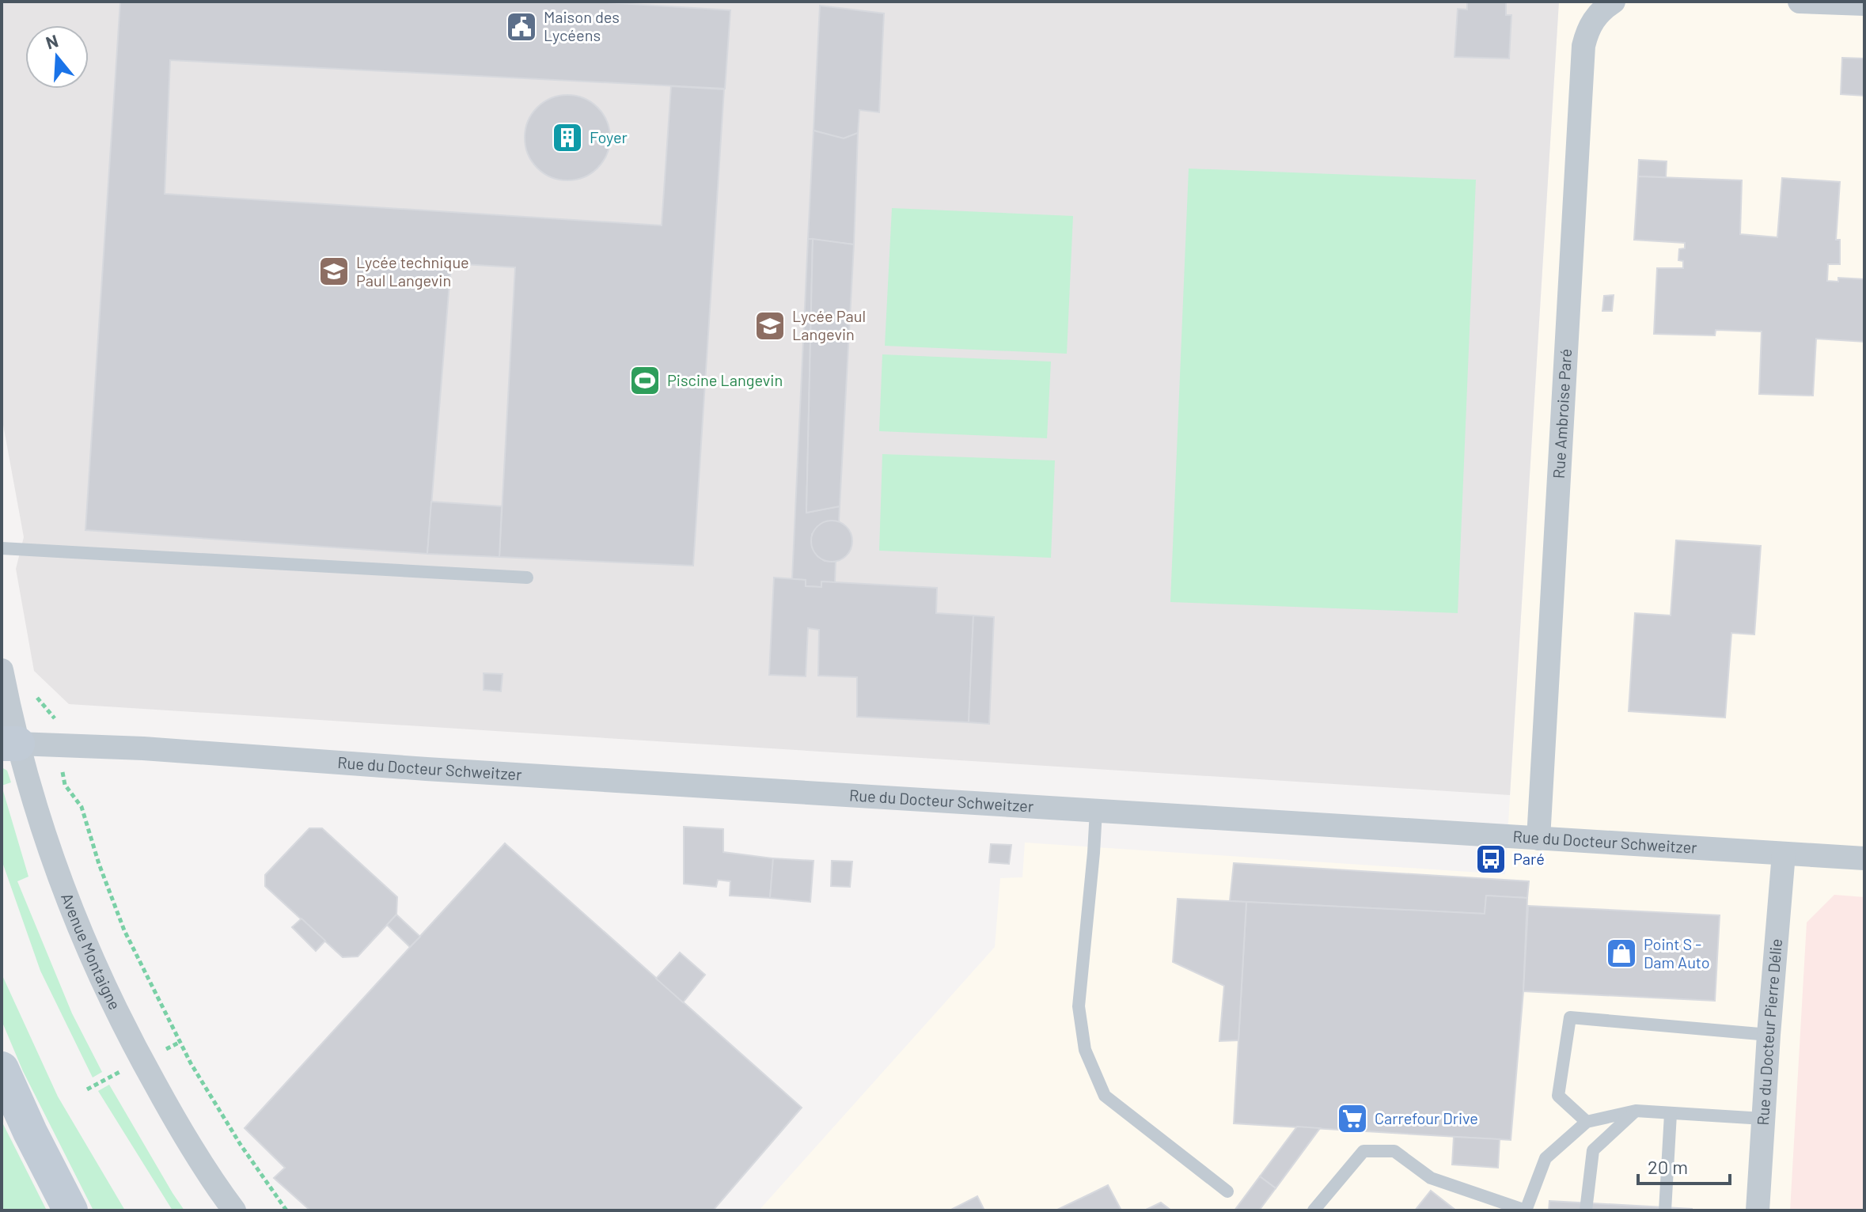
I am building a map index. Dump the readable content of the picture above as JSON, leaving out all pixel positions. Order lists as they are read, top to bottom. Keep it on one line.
{"streets":{"street":["Rue Ambroise Paré","Rue du Docteur Schweitzer","Avenue Montaigne","Rue du Docteur Pierre Délie"]},"crossings":[["Rue Ambroise Paré","Rue du Docteur Schweitzer"],["Rue du Docteur Schweitzer","Avenue Montaigne"],["Rue du Docteur Schweitzer","Rue du Docteur Pierre Délie"]],"places":{"public building":["Maison des Lycéens"],"building":["Foyer"],"school or university":["Lycée technique Paul Langevin","Lycée Paul Langevin"],"sports":["Piscine Langevin"],"bus stop":["Paré"],"shop":["Point S - Dam Auto"],"supermarket":["Carrefour Drive"]},"scale_bar":"20 m","north":"top"}
